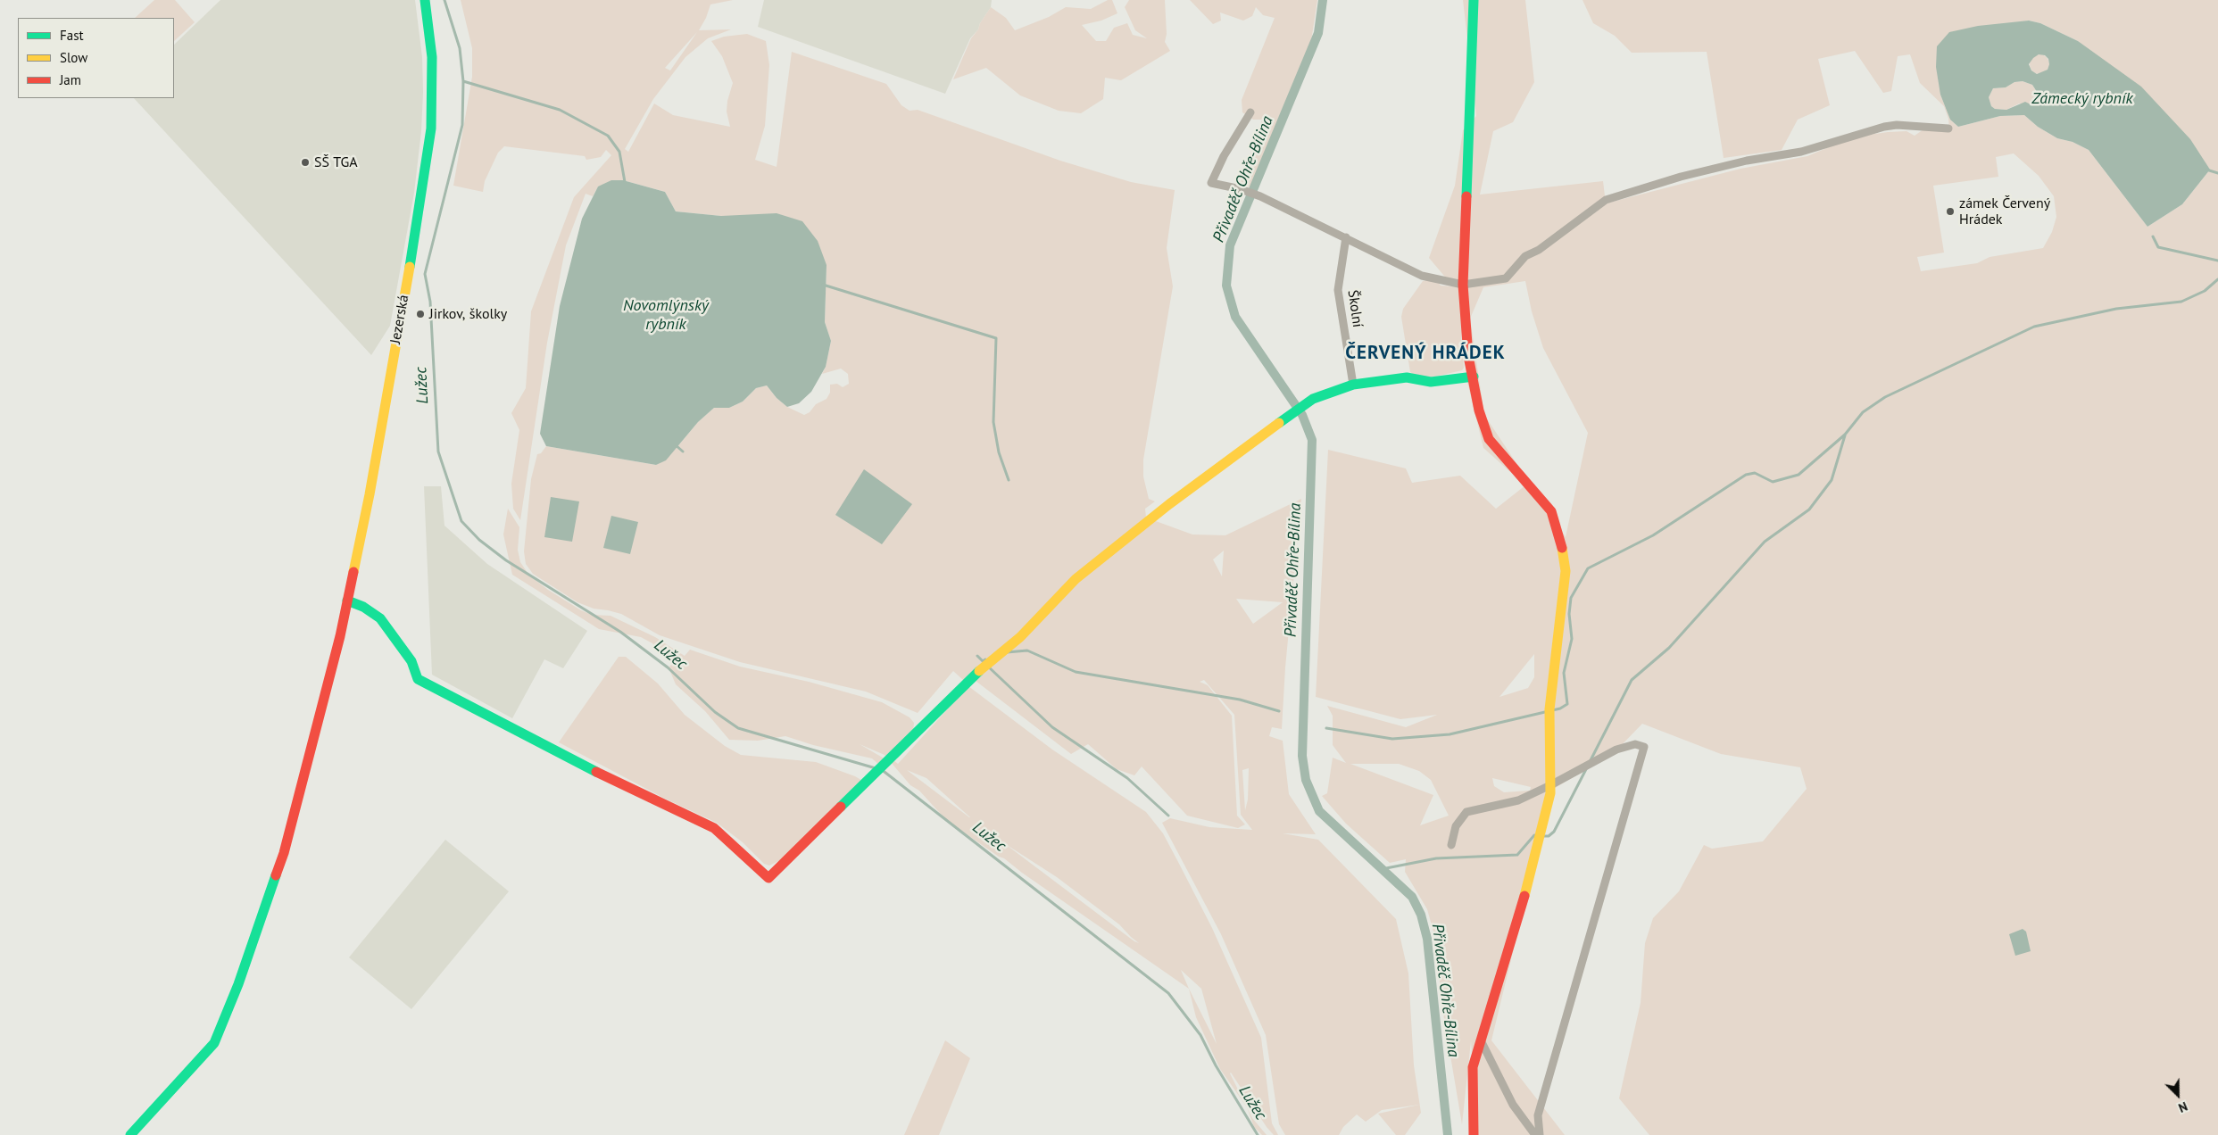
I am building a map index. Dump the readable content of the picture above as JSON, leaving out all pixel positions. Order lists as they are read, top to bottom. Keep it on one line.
{"streets":{"street":["Školní","Jezerská"]},"districts":["ČERVENÝ HRÁDEK"],"water":["Zámecký rybník","Přivaděč Ohře-Bílina","Novomlýnský rybník","Lužec"],"places":["SŠ TGA","zámek Červený Hrádek","Jirkov, školky"],"legend":["Fast","Slow","Jam"],"north":"bottom right"}
